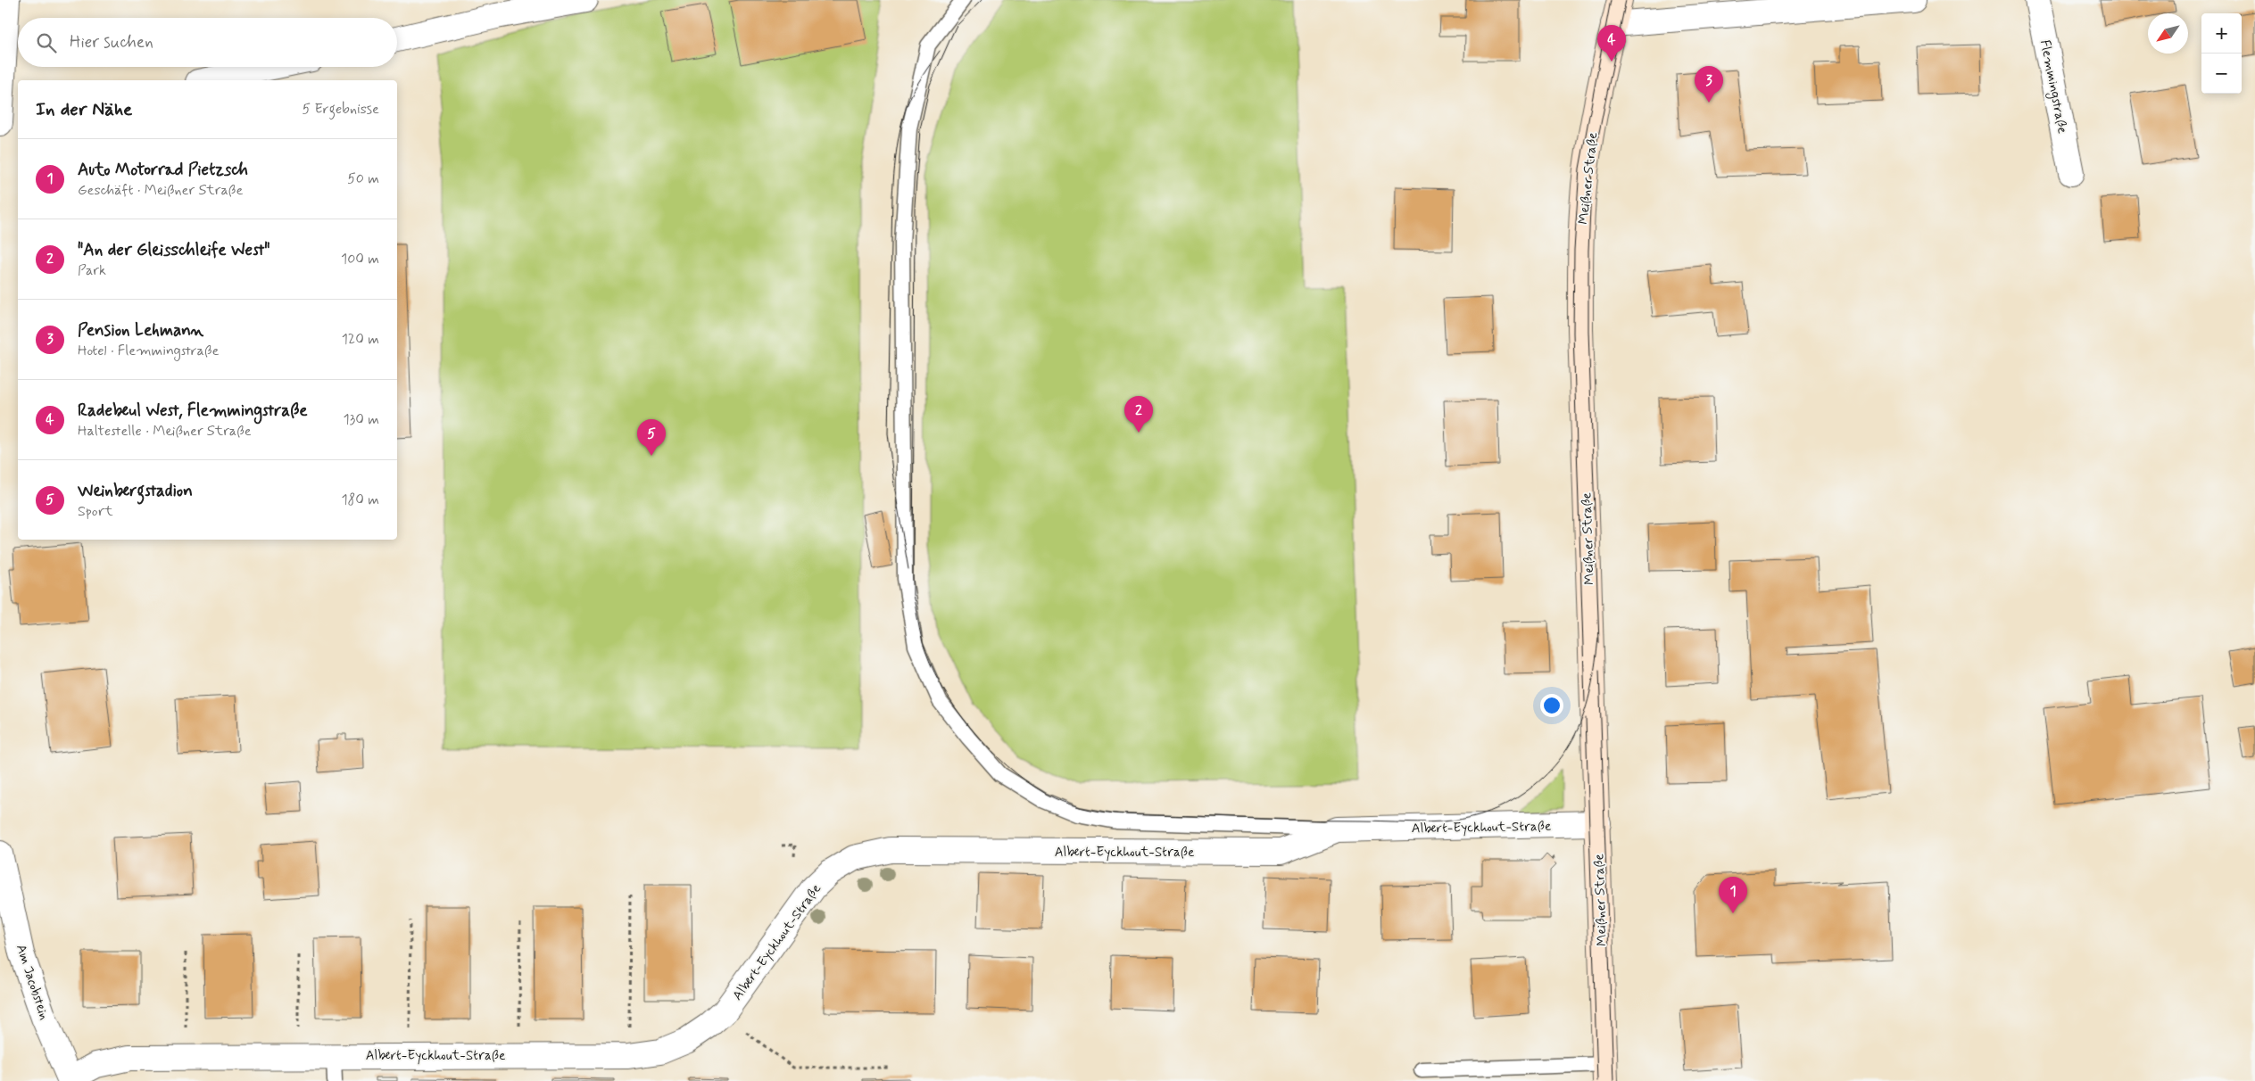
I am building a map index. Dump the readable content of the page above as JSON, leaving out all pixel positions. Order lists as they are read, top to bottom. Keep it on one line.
{"streets":{"main road":["Meißner Straße"],"street":["Flemmingstraße","Albert-Eyckhout-Straße","Am Jacobstein"]},"crossings":[["Meißner Straße","Albert-Eyckhout-Straße"],["Albert-Eyckhout-Straße","Am Jacobstein"]],"north":"bottom left","page":{"map_buttons":["+","−"],"search":"Hier suchen","pins":["4","3","2","5","1"],"heading":["In der Nähe","5 Ergebnisse"],"list":[{"mark":"1","name":"Auto Motorrad Pietzsch","note":"Geschäft · Meißner Straße","value":"50 m"},{"mark":"2","name":"\"An der Gleisschleife West\"","note":"Park","value":"100 m"},{"mark":"3","name":"Pension Lehmann","note":"Hotel · Flemmingstraße","value":"120 m"},{"mark":"4","name":"Radebeul West, Flemmingstraße","note":"Haltestelle · Meißner Straße","value":"130 m"},{"mark":"5","name":"Weinbergstadion","note":"Sport","value":"180 m"}]}}
